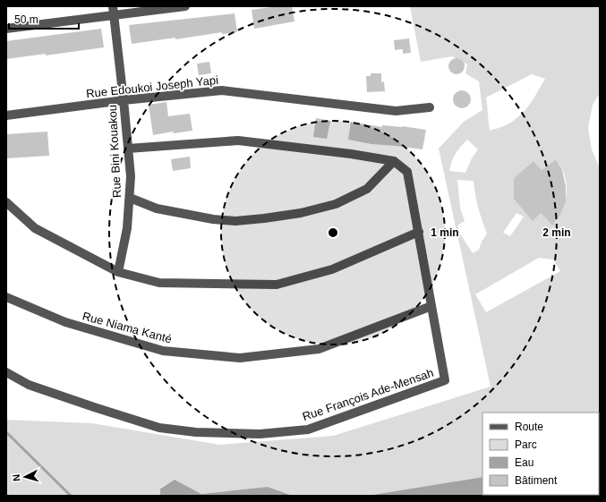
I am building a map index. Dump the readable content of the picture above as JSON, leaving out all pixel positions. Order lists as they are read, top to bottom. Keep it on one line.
{"streets":{"street":["Rue Edoukoi Joseph Yapi","Rue Bini Kouakou","Rue Niama Kanté","Rue François Ade-Mensah"]},"crossings":[["Rue Edoukoi Joseph Yapi","Rue Bini Kouakou"],["Rue Niama Kanté","Rue François Ade-Mensah"]],"legend":["Route","Parc","Eau","Bâtiment"],"scale_bar":"50 m","north":"left","rings":["1 min","2 min"]}
